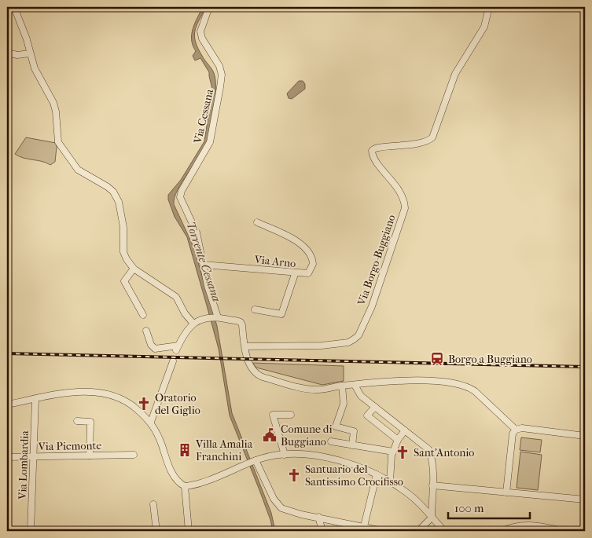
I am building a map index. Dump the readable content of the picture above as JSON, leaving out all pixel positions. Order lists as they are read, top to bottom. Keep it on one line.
{"streets":{"street":["Via Cessana","Via Borgo-Buggiano","Via Arno","Via Piemonte","Via Lombardia"]},"crossings":[["Via Cessana","Via Arno"],["Via Piemonte","Via Lombardia"]],"water":["Torrente Cessana"],"places":{"station":["Borgo a Buggiano"],"church":["Oratorio del Giglio","Sant'Antonio","Santuario del Santissimo Crocifisso"],"public building":["Comune di Buggiano"],"building":["Villa Amalia Franchini"]},"scale_bar":"100 m"}
